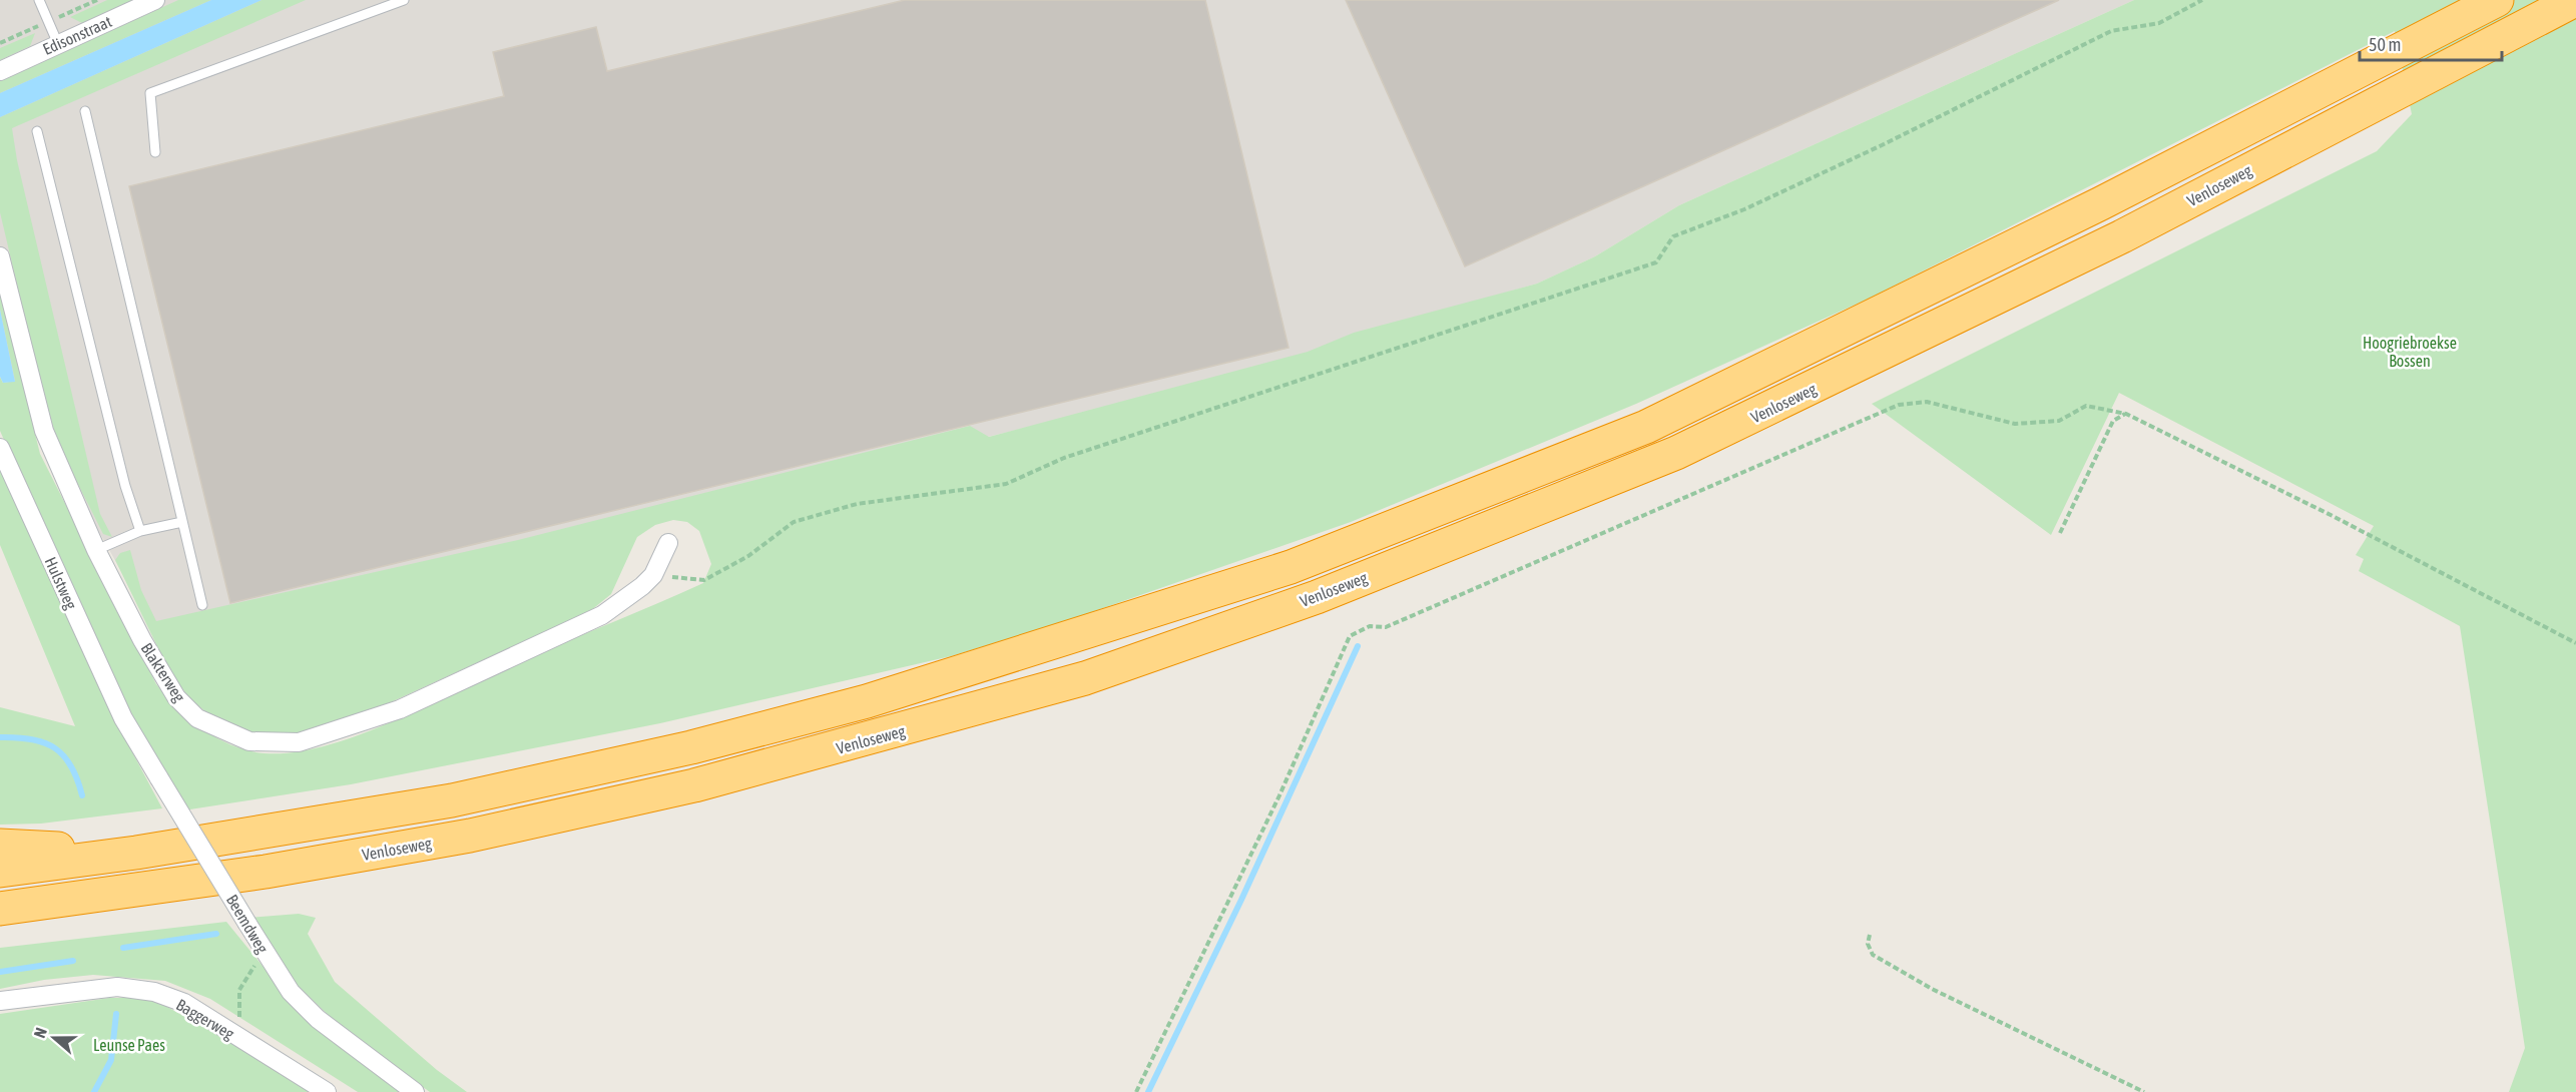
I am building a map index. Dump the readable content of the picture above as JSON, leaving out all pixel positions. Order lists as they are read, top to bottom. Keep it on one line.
{"streets":{"highway":["Venloseweg"],"street":["Edisonstraat","Hulstweg","Blakterweg","Beemdweg","Baggerweg"]},"crossings":[["Hulstweg","Beemdweg"]],"parks":["Hoogriebroekse Bossen","Leunse Paes"],"scale_bar":"50 m","north":"left"}
